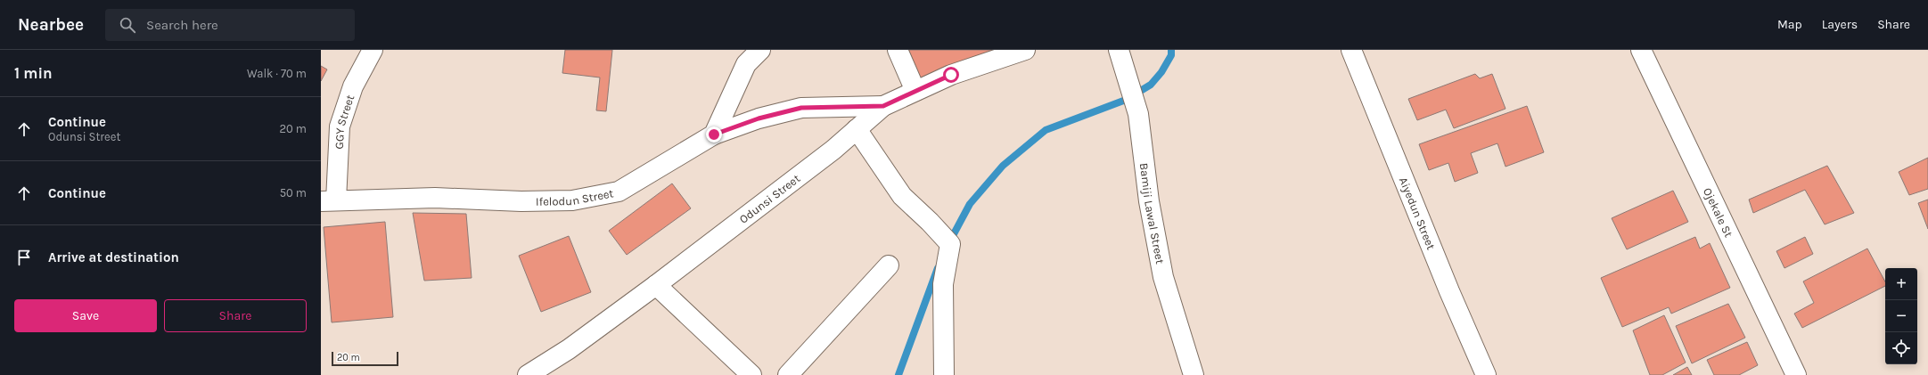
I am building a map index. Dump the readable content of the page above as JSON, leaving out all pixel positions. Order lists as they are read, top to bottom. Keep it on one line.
{"streets":{"street":["GGY Street","Ifelodun Street","Odunsi Street","Ojekale St","Bamiji Lawal Street","Aiyedun Street"]},"crossings":[["GGY Street","Ifelodun Street"],["Ifelodun Street","Odunsi Street"]],"scale_bar":"20 m","page":{"header":"Nearbee","search":"Search here","nav":["Map","Layers","Share"],"heading":["1 min","Walk · 70 m"],"list":[["Continue","Odunsi Street","20 m"],["Continue","50 m"],"Arrive at destination"],"map_buttons":["+","−"],"buttons":["Save","Share"],"scale":"20 m"}}
